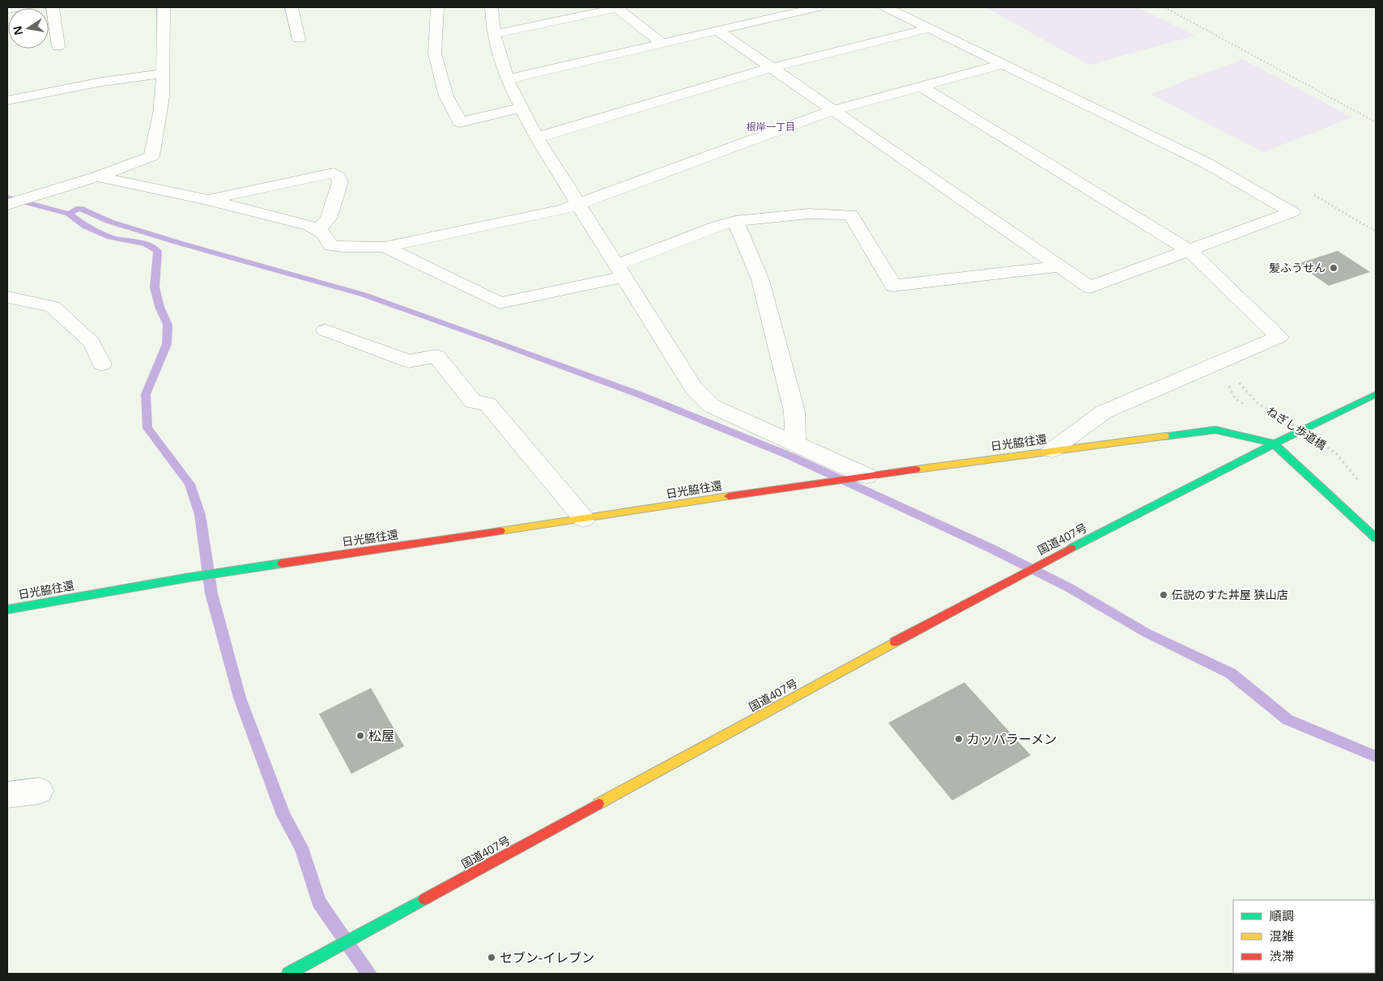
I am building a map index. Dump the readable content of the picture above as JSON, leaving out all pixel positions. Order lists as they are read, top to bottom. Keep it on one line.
{"streets":{"main road":["日光脇往還","国道407号"],"path":["ねぎし歩道橋"]},"crossings":[["日光脇往還","国道407号"]],"districts":["根岸一丁目"],"places":["髪ふうせん","伝説のすた丼屋 狭山店","松屋","カッパラーメン","セブン-イレブン"],"legend":["順調","混雑","渋滞"],"north":"left"}
